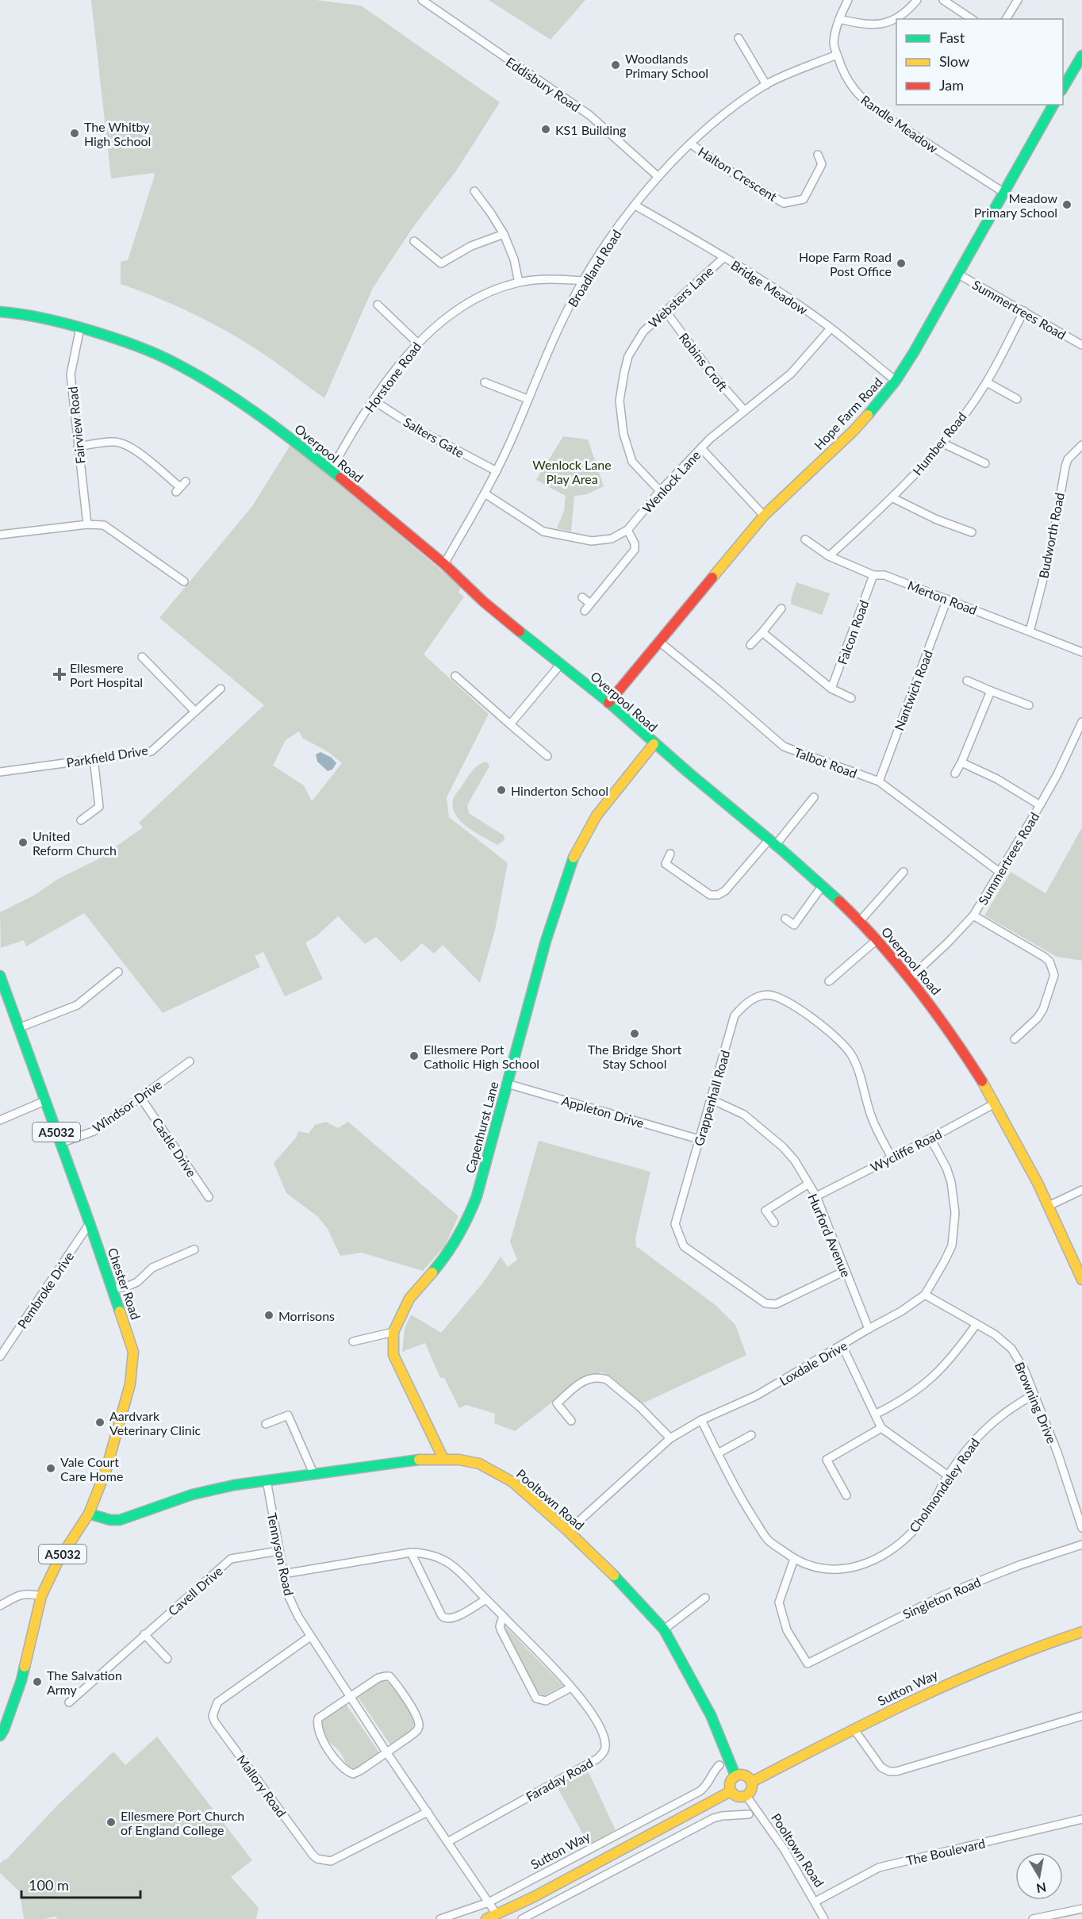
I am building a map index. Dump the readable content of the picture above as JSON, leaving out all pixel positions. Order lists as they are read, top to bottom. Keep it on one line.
{"streets":{"street":["Eddisbury Road","Randle Meadow","Halton Crescent","Broadland Road","Bridge Meadow","Websters Lane","Summertrees Road","Robins Croft","Horstone Road","Hope Farm Road","Fairview Road","Salters Gate","Humber Road","Overpool Road","Wenlock Lane","Budworth Road","Merton Road","Falcon Road","Nantwich Road","Parkfield Drive","Talbot Road","Grappenhall Road","Windsor Drive","Appleton Drive","Capenhurst Lane","A5032","Castle Drive","Wycliffe Road","Hurford Avenue","Chester Road","Pembroke Drive","Loxdale Drive","Browning Drive","Cholmondeley Road","Pooltown Road","Tennyson Road","Cavell Drive","Singleton Road","Sutton Way","Faraday Road","Mallory Road","The Boulevard"]},"crossings":[["Eddisbury Road","Broadland Road"],["Randle Meadow","Broadland Road"],["Randle Meadow","Hope Farm Road"],["Halton Crescent","Broadland Road"],["Broadland Road","Bridge Meadow"],["Broadland Road","Horstone Road"],["Broadland Road","Salters Gate"],["Broadland Road","Overpool Road"],["Broadland Road","Wenlock Lane"],["Bridge Meadow","Websters Lane"],["Bridge Meadow","Hope Farm Road"],["Bridge Meadow","Wenlock Lane"],["Websters Lane","Robins Croft"],["Websters Lane","Wenlock Lane"],["Summertrees Road","Hope Farm Road"],["Summertrees Road","Humber Road"],["Summertrees Road","Overpool Road"],["Summertrees Road","Talbot Road"],["Robins Croft","Wenlock Lane"],["Horstone Road","Salters Gate"],["Horstone Road","Overpool Road"],["Hope Farm Road","Overpool Road"],["Hope Farm Road","Talbot Road"],["Fairview Road","Overpool Road"],["Humber Road","Merton Road"],["Overpool Road","Capenhurst Lane"],["Overpool Road","Wycliffe Road"],["Budworth Road","Merton Road"],["Merton Road","Falcon Road"],["Merton Road","Nantwich Road"],["Nantwich Road","Talbot Road"],["Grappenhall Road","Appleton Drive"],["Grappenhall Road","Wycliffe Road"],["Grappenhall Road","Hurford Avenue"],["Windsor Drive","Castle Drive"],["Windsor Drive","Chester Road"],["Appleton Drive","Capenhurst Lane"],["Capenhurst Lane","Pooltown Road"],["A5032","Chester Road"],["Wycliffe Road","Hurford Avenue"],["Wycliffe Road","Loxdale Drive"],["Hurford Avenue","Loxdale Drive"],["Chester Road","Pembroke Drive"],["Chester Road","Pooltown Road"],["Loxdale Drive","Browning Drive"],["Loxdale Drive","Cholmondeley Road"],["Loxdale Drive","Pooltown Road"],["Browning Drive","Cholmondeley Road"],["Cholmondeley Road","Singleton Road"],["Pooltown Road","Tennyson Road"],["Pooltown Road","Sutton Way"],["Pooltown Road","The Boulevard"],["Tennyson Road","Cavell Drive"],["Tennyson Road","Sutton Way"],["Tennyson Road","Faraday Road"],["Tennyson Road","Mallory Road"]],"parks":["Wenlock Lane Play Area"],"places":{"other":["Woodlands Primary School","KS1 Building","The Whitby High School","Meadow Primary School","Hope Farm Road Post Office","Hinderton School","United Reform Church","The Bridge Short Stay School","Ellesmere Port Catholic High School","Morrisons","Aardvark Veterinary Clinic","Vale Court Care Home","The Salvation Army","Ellesmere Port Church of England College"],"health":["Ellesmere Port Hospital"]},"legend":["Fast","Slow","Jam"],"scale_bar":"100 m","north":"bottom"}
